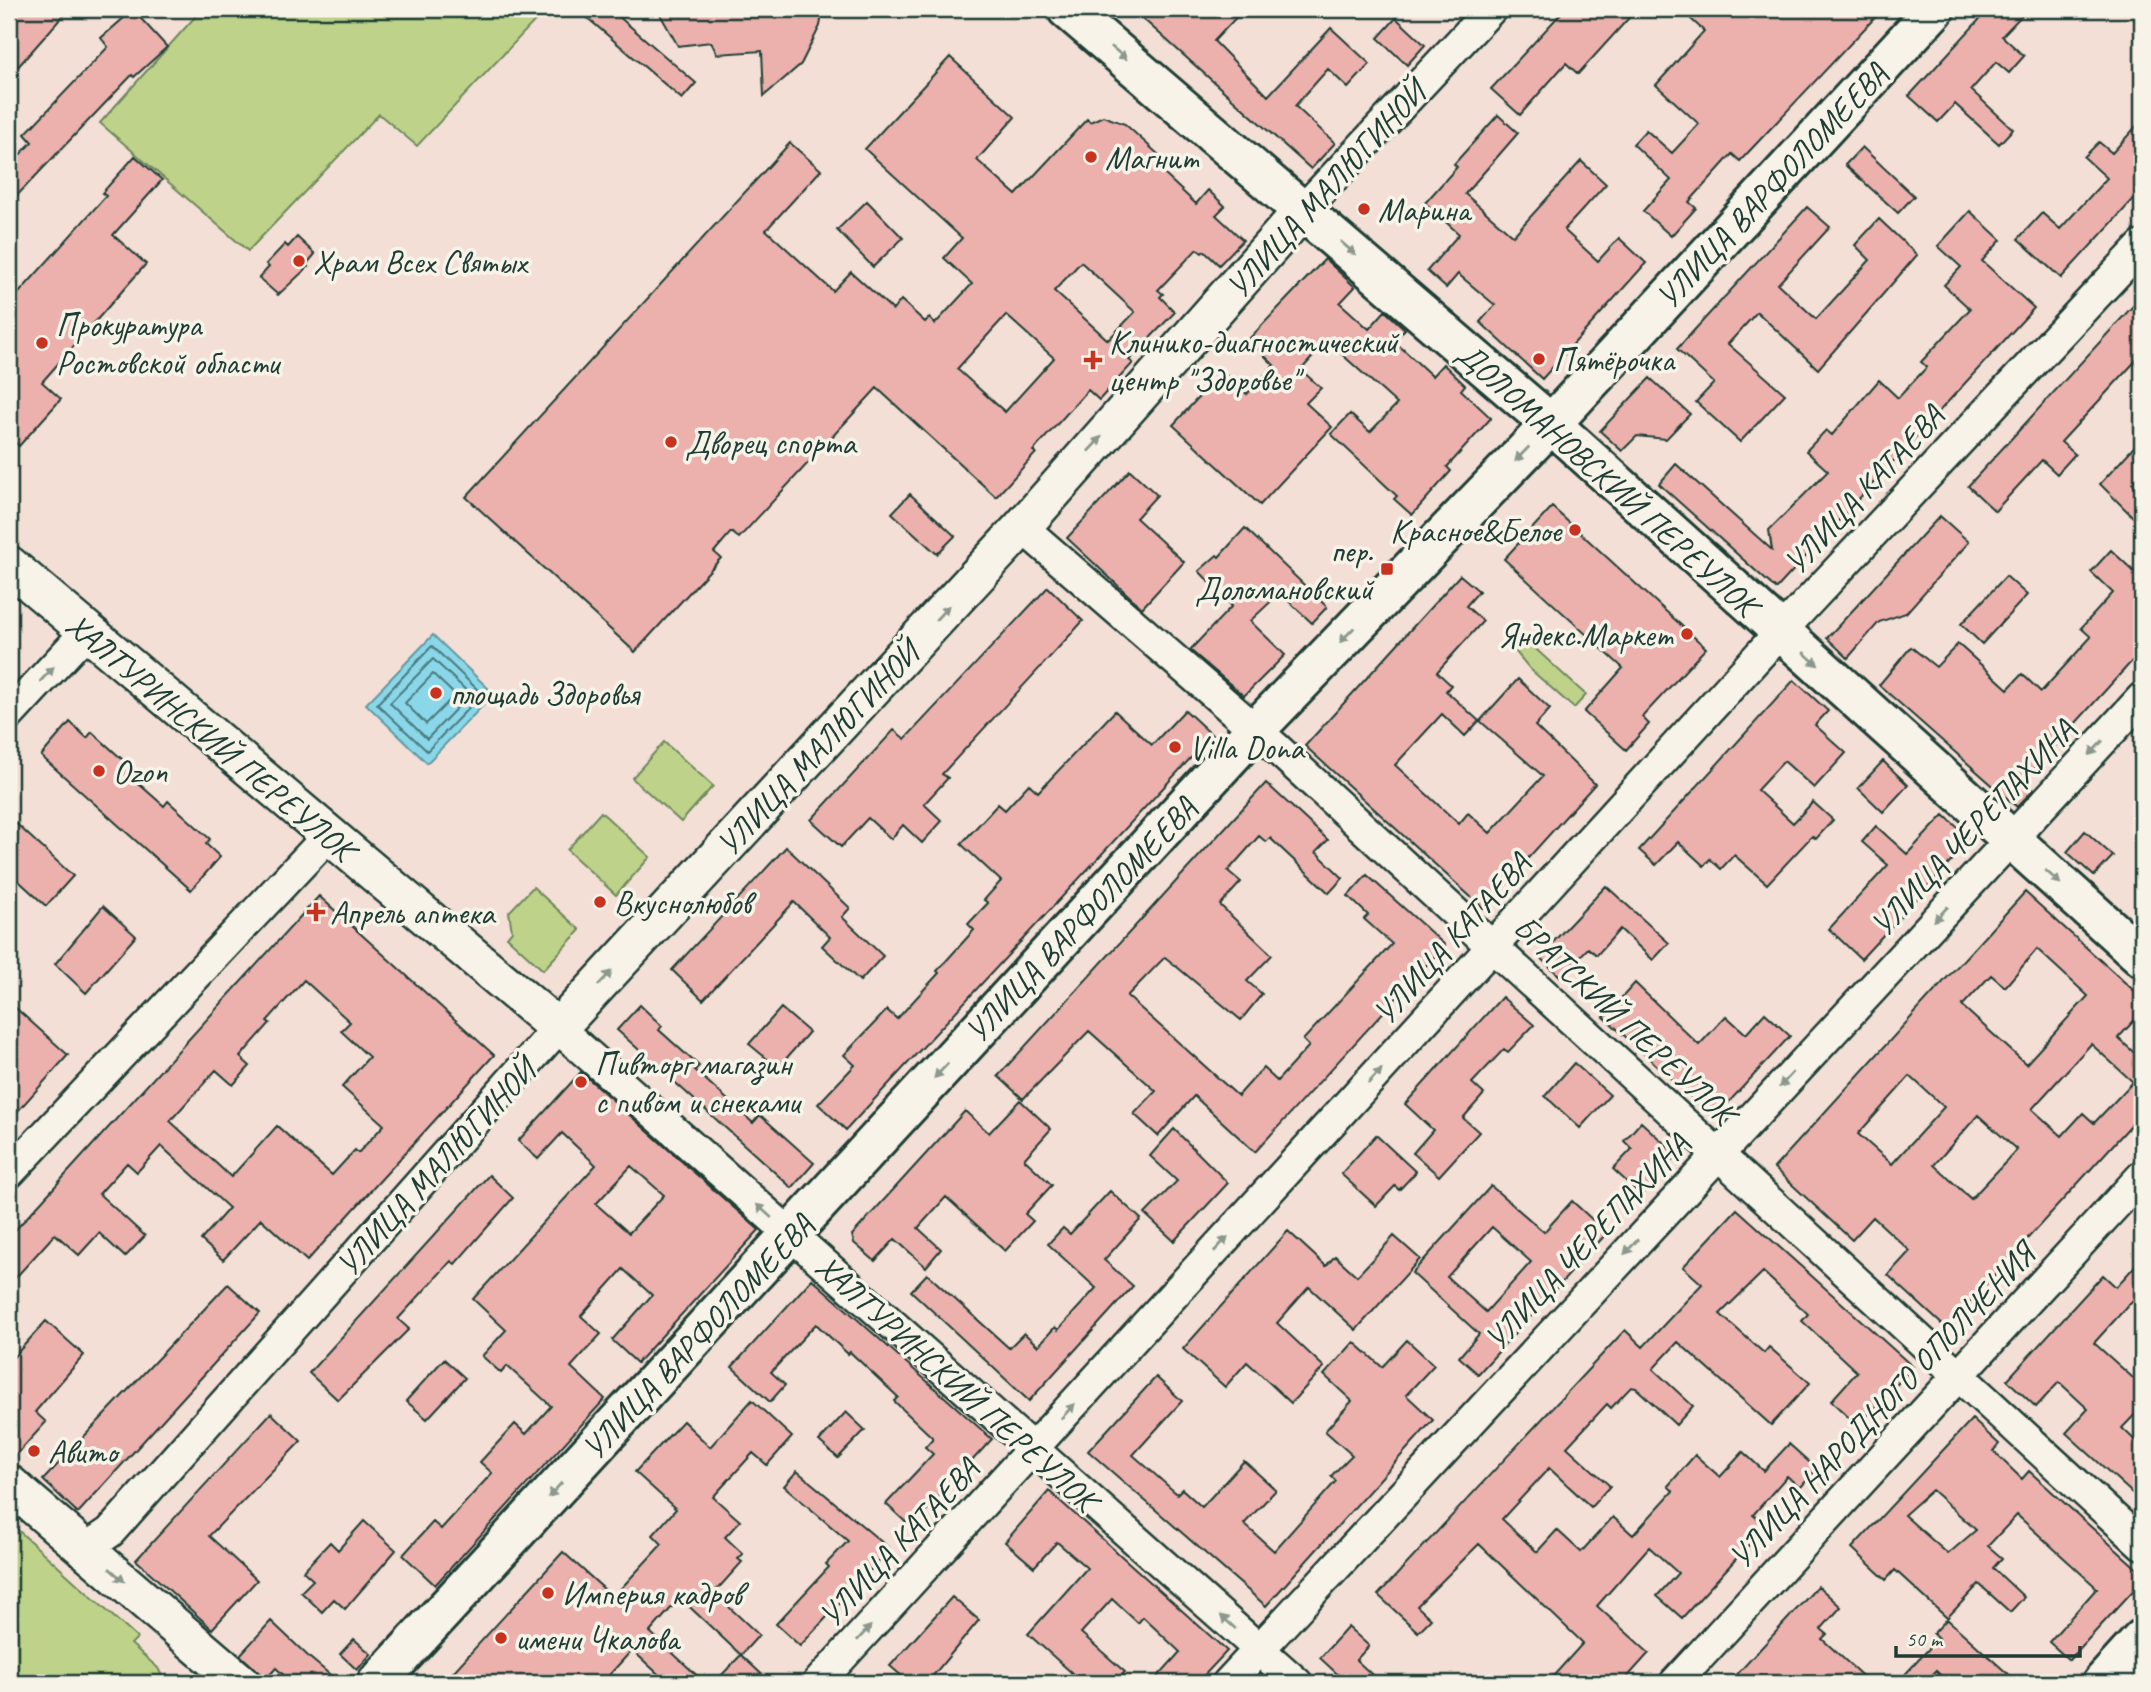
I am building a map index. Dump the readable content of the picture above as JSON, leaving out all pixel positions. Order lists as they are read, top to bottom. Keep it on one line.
{"streets":{"main road":["УЛИЦА ВАРФОЛОМЕЕВА","ДОЛОМАНОВСКИЙ ПЕРЕУЛОК"],"street":["УЛИЦА МАЛЮГИНОЙ","УЛИЦА КАТАЕВА","ХАЛТУРИНСКИЙ ПЕРЕУЛОК","УЛИЦА ЧЕРЕПАХИНА","БРАТСКИЙ ПЕРЕУЛОК","УЛИЦА НАРОДНОГО ОПОЛЧЕНИЯ"]},"crossings":[["УЛИЦА ВАРФОЛОМЕЕВА","ДОЛОМАНОВСКИЙ ПЕРЕУЛОК"],["УЛИЦА ВАРФОЛОМЕЕВА","ХАЛТУРИНСКИЙ ПЕРЕУЛОК"],["УЛИЦА ВАРФОЛОМЕЕВА","БРАТСКИЙ ПЕРЕУЛОК"],["УЛИЦА МАЛЮГИНОЙ","ДОЛОМАНОВСКИЙ ПЕРЕУЛОК"],["УЛИЦА МАЛЮГИНОЙ","ХАЛТУРИНСКИЙ ПЕРЕУЛОК"],["УЛИЦА МАЛЮГИНОЙ","БРАТСКИЙ ПЕРЕУЛОК"],["ДОЛОМАНОВСКИЙ ПЕРЕУЛОК","УЛИЦА КАТАЕВА"],["ДОЛОМАНОВСКИЙ ПЕРЕУЛОК","УЛИЦА ЧЕРЕПАХИНА"],["УЛИЦА КАТАЕВА","ХАЛТУРИНСКИЙ ПЕРЕУЛОК"],["УЛИЦА КАТАЕВА","БРАТСКИЙ ПЕРЕУЛОК"],["ХАЛТУРИНСКИЙ ПЕРЕУЛОК","УЛИЦА ЧЕРЕПАХИНА"],["УЛИЦА ЧЕРЕПАХИНА","БРАТСКИЙ ПЕРЕУЛОК"],["БРАТСКИЙ ПЕРЕУЛОК","УЛИЦА НАРОДНОГО ОПОЛЧЕНИЯ"]],"one_way":["УЛИЦА ВАРФОЛОМЕЕВА","УЛИЦА МАЛЮГИНОЙ","ДОЛОМАНОВСКИЙ ПЕРЕУЛОК","УЛИЦА КАТАЕВА","ХАЛТУРИНСКИЙ ПЕРЕУЛОК","УЛИЦА ЧЕРЕПАХИНА"],"places":{"other":["Магнит","Марина","Храм Всех Святых","Прокуратура Ростовской области","Пятёрочка","Дворец спорта","Красное&Белое","Яндекс.Маркет","площадь Здоровья","Villa Dona","Ozon","Вкуснолюбов","Пивторг магазин с пивом и снеками","Авито","Империя кадров","имени Чкалова"],"health":["Клинико-диагностический центр \"Здоровье\"","Апрель аптека"],"transit":["пер. Доломановский"]},"scale_bar":"50 m"}
